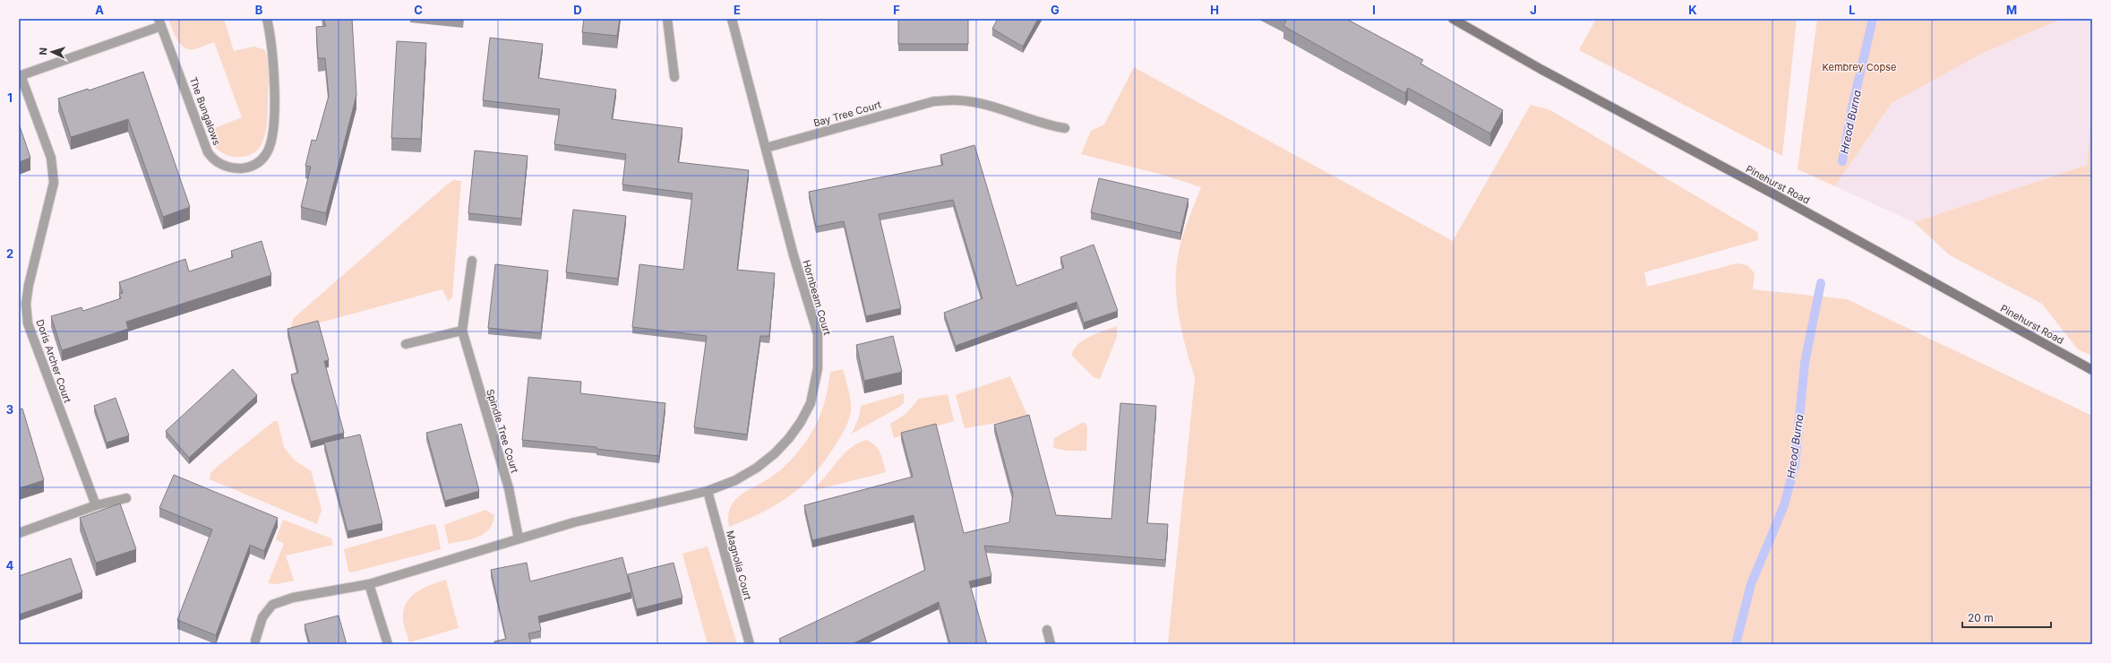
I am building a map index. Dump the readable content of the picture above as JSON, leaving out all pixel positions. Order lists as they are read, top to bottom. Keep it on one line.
{"streets":{"street":["The Bungalows","Bay Tree Court","Pinehurst Road","Hornbeam Court","Doris Archer Court","Spindle Tree Court","Magnolia Court"]},"crossings":[["The Bungalows","Doris Archer Court"],["Bay Tree Court","Hornbeam Court"],["Hornbeam Court","Magnolia Court"]],"water":["Hreod Burna"],"parks":["Kembrey Copse"],"scale_bar":"20 m","north":"left","grid":{"columns":["A","B","C","D","E","F","G","H","I","J","K","L","M"],"rows":["1","2","3","4"]}}
